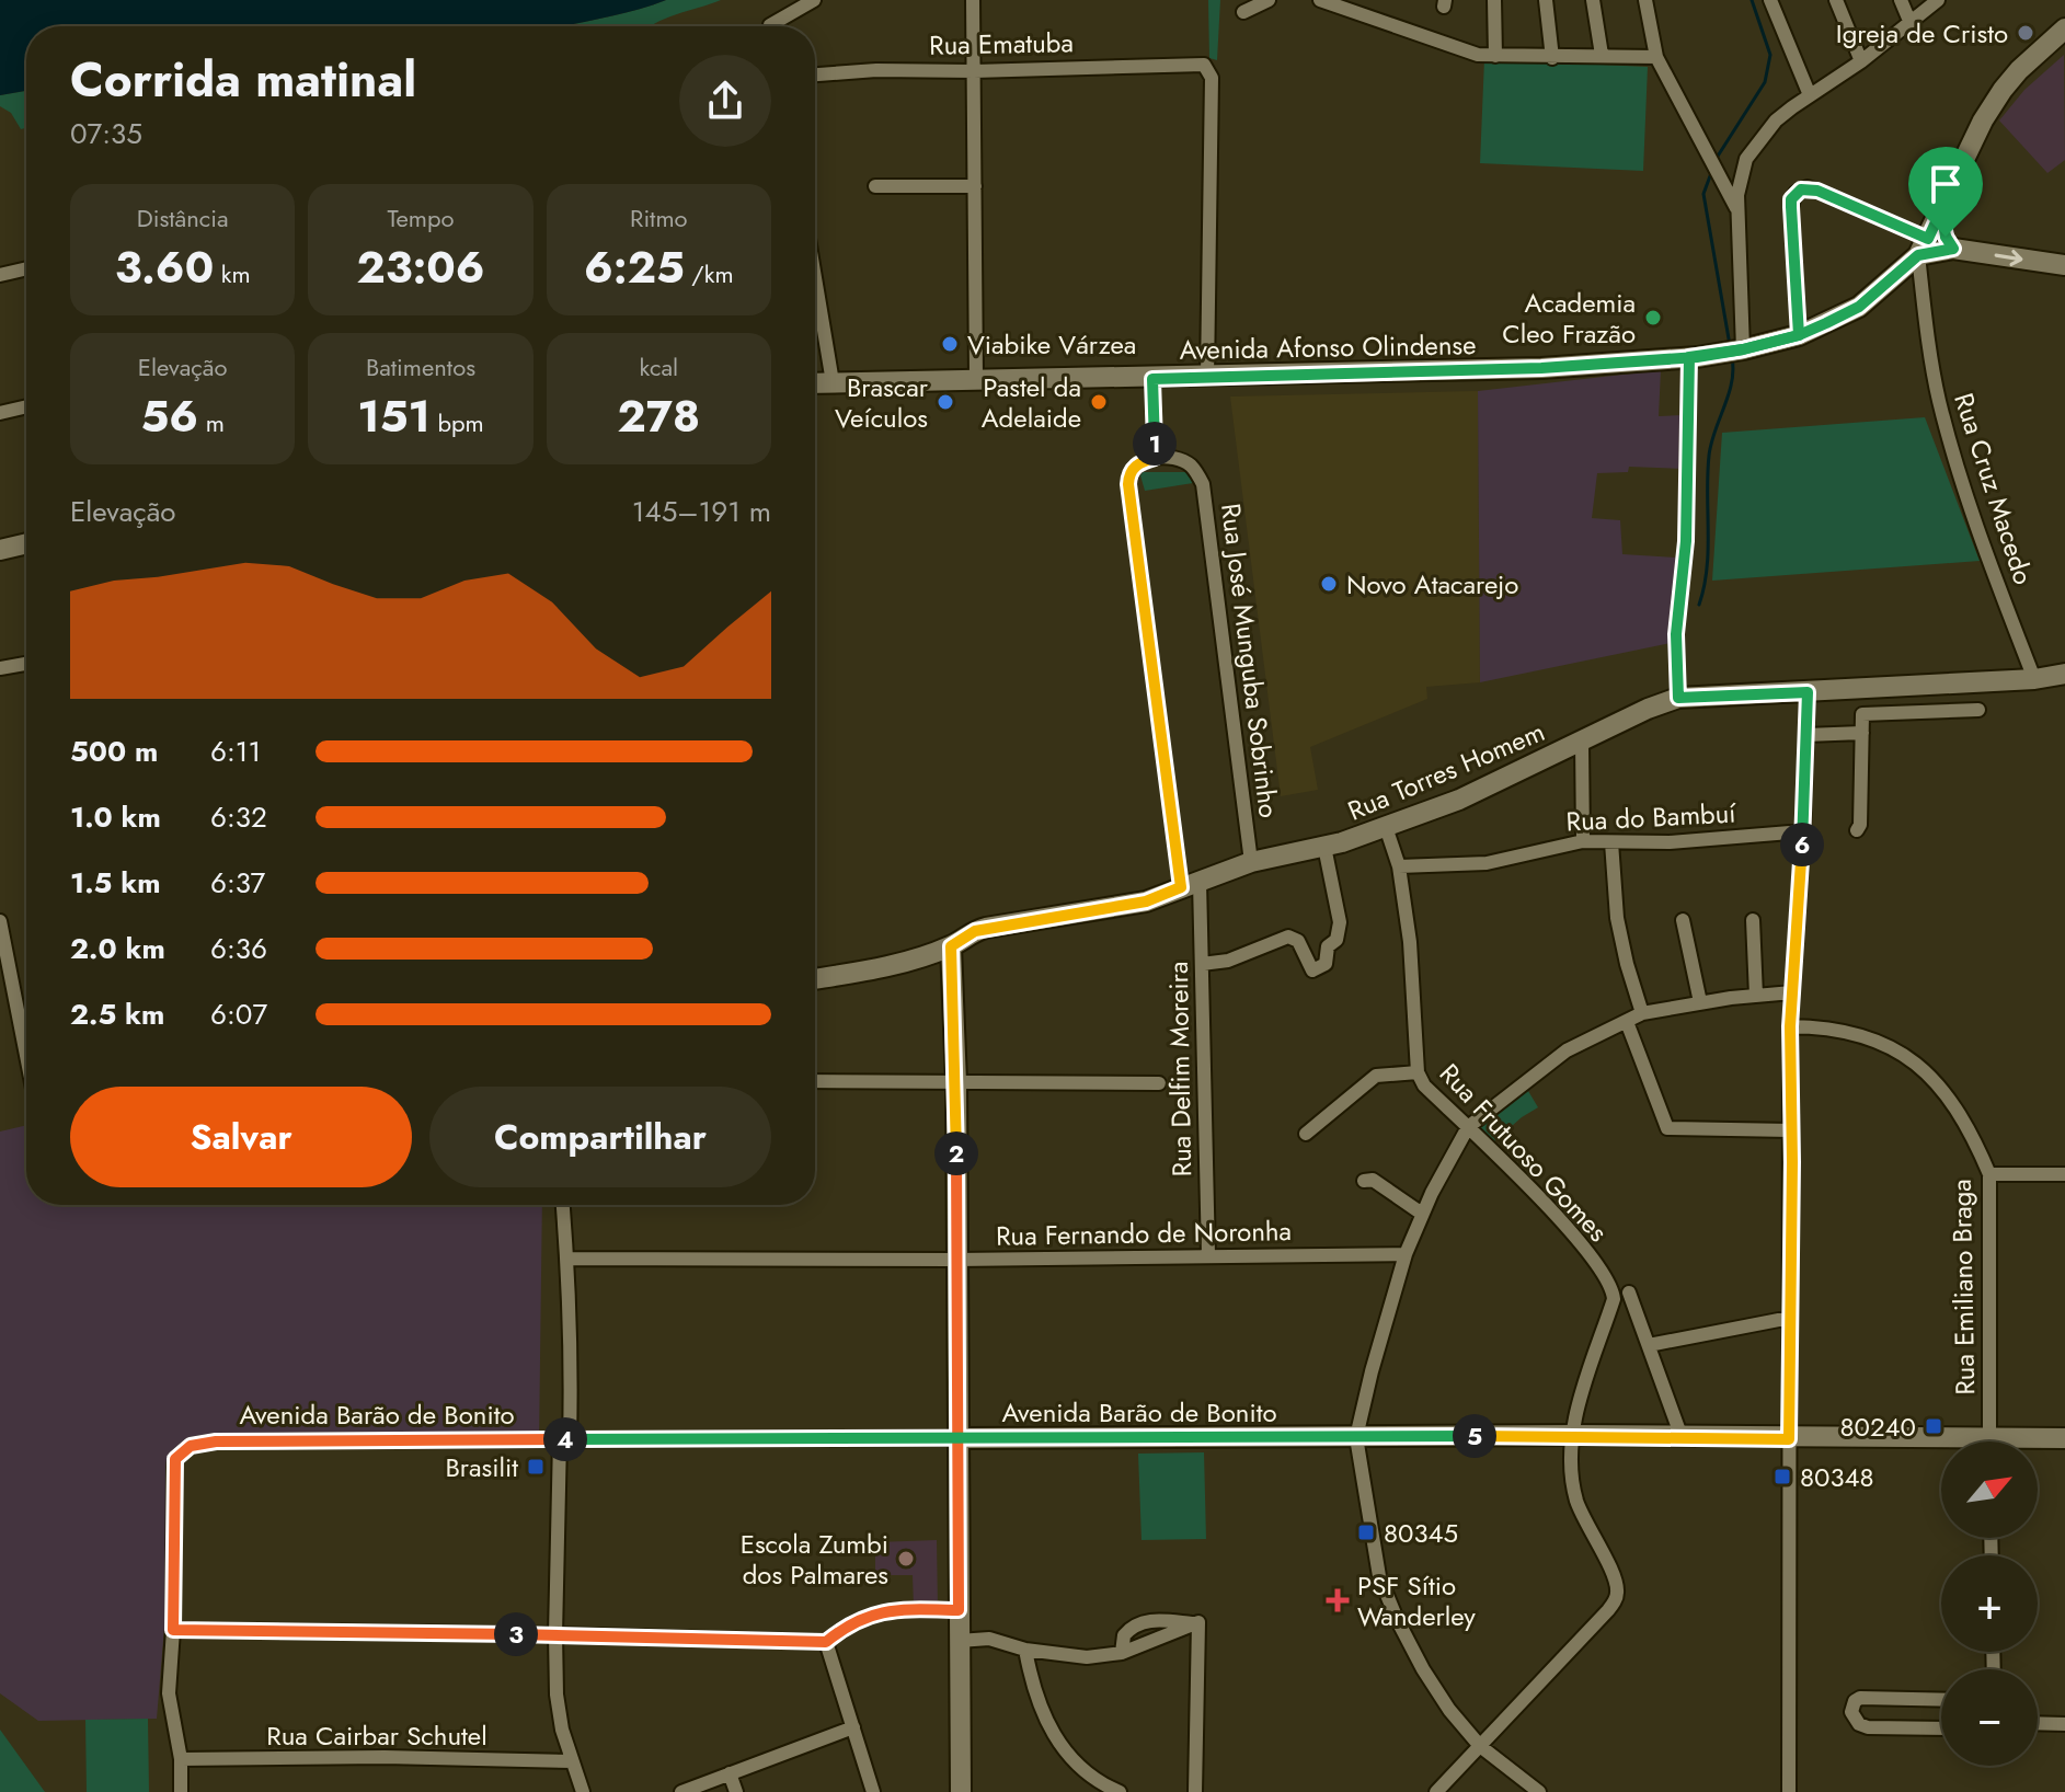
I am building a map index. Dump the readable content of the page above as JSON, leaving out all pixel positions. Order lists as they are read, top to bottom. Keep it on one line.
{"streets":{"street":["Rua Ematuba","Avenida Afonso Olindense","Rua Cruz Macedo","Rua José Munguba Sobrinho","Rua Torres Homem","Rua do Bambuí","Rua Delfim Moreira","Rua Frutuoso Gomes","Rua Fernando de Noronha","Rua Emiliano Braga","Avenida Barão de Bonito","Rua Cairbar Schutel"]},"crossings":[["Rua Ematuba","Avenida Afonso Olindense"],["Avenida Afonso Olindense","Rua Cruz Macedo"],["Rua Cruz Macedo","Rua Torres Homem"],["Rua José Munguba Sobrinho","Rua Torres Homem"],["Rua José Munguba Sobrinho","Rua Delfim Moreira"],["Rua Torres Homem","Rua Delfim Moreira"],["Rua Torres Homem","Rua Frutuoso Gomes"],["Rua do Bambuí","Rua Frutuoso Gomes"],["Rua Delfim Moreira","Rua Fernando de Noronha"],["Rua Frutuoso Gomes","Avenida Barão de Bonito"]],"places":{"other":["Igreja de Cristo","Academia Cleo Frazão","Viabike Várzea","Brascar Veículos","Pastel da Adelaide","Novo Atacarejo","Escola Zumbi dos Palmares"],"transit":["80240","Brasilit","80348","80345"],"health":["PSF Sítio Wanderley"]},"north":"top right","page":{"heading":["Corrida matinal","07:35"],"stats":[["Distância","3.60 km"],["Tempo","23:06"],["Ritmo","6:25 /km"],["Elevação","56 m"],["Batimentos","151 bpm"],["kcal","278"]],"pins":["1","6","2","5","4","3"],"chart":["Elevação","145–191 m"],"list":[{"name":"500 m","note":"6:11"},{"name":"1.0 km","note":"6:32"},{"name":"1.5 km","note":"6:37"},{"name":"2.0 km","note":"6:36"},{"name":"2.5 km","note":"6:07"}],"buttons":["Salvar","Compartilhar"],"map_buttons":["+","−"]}}
